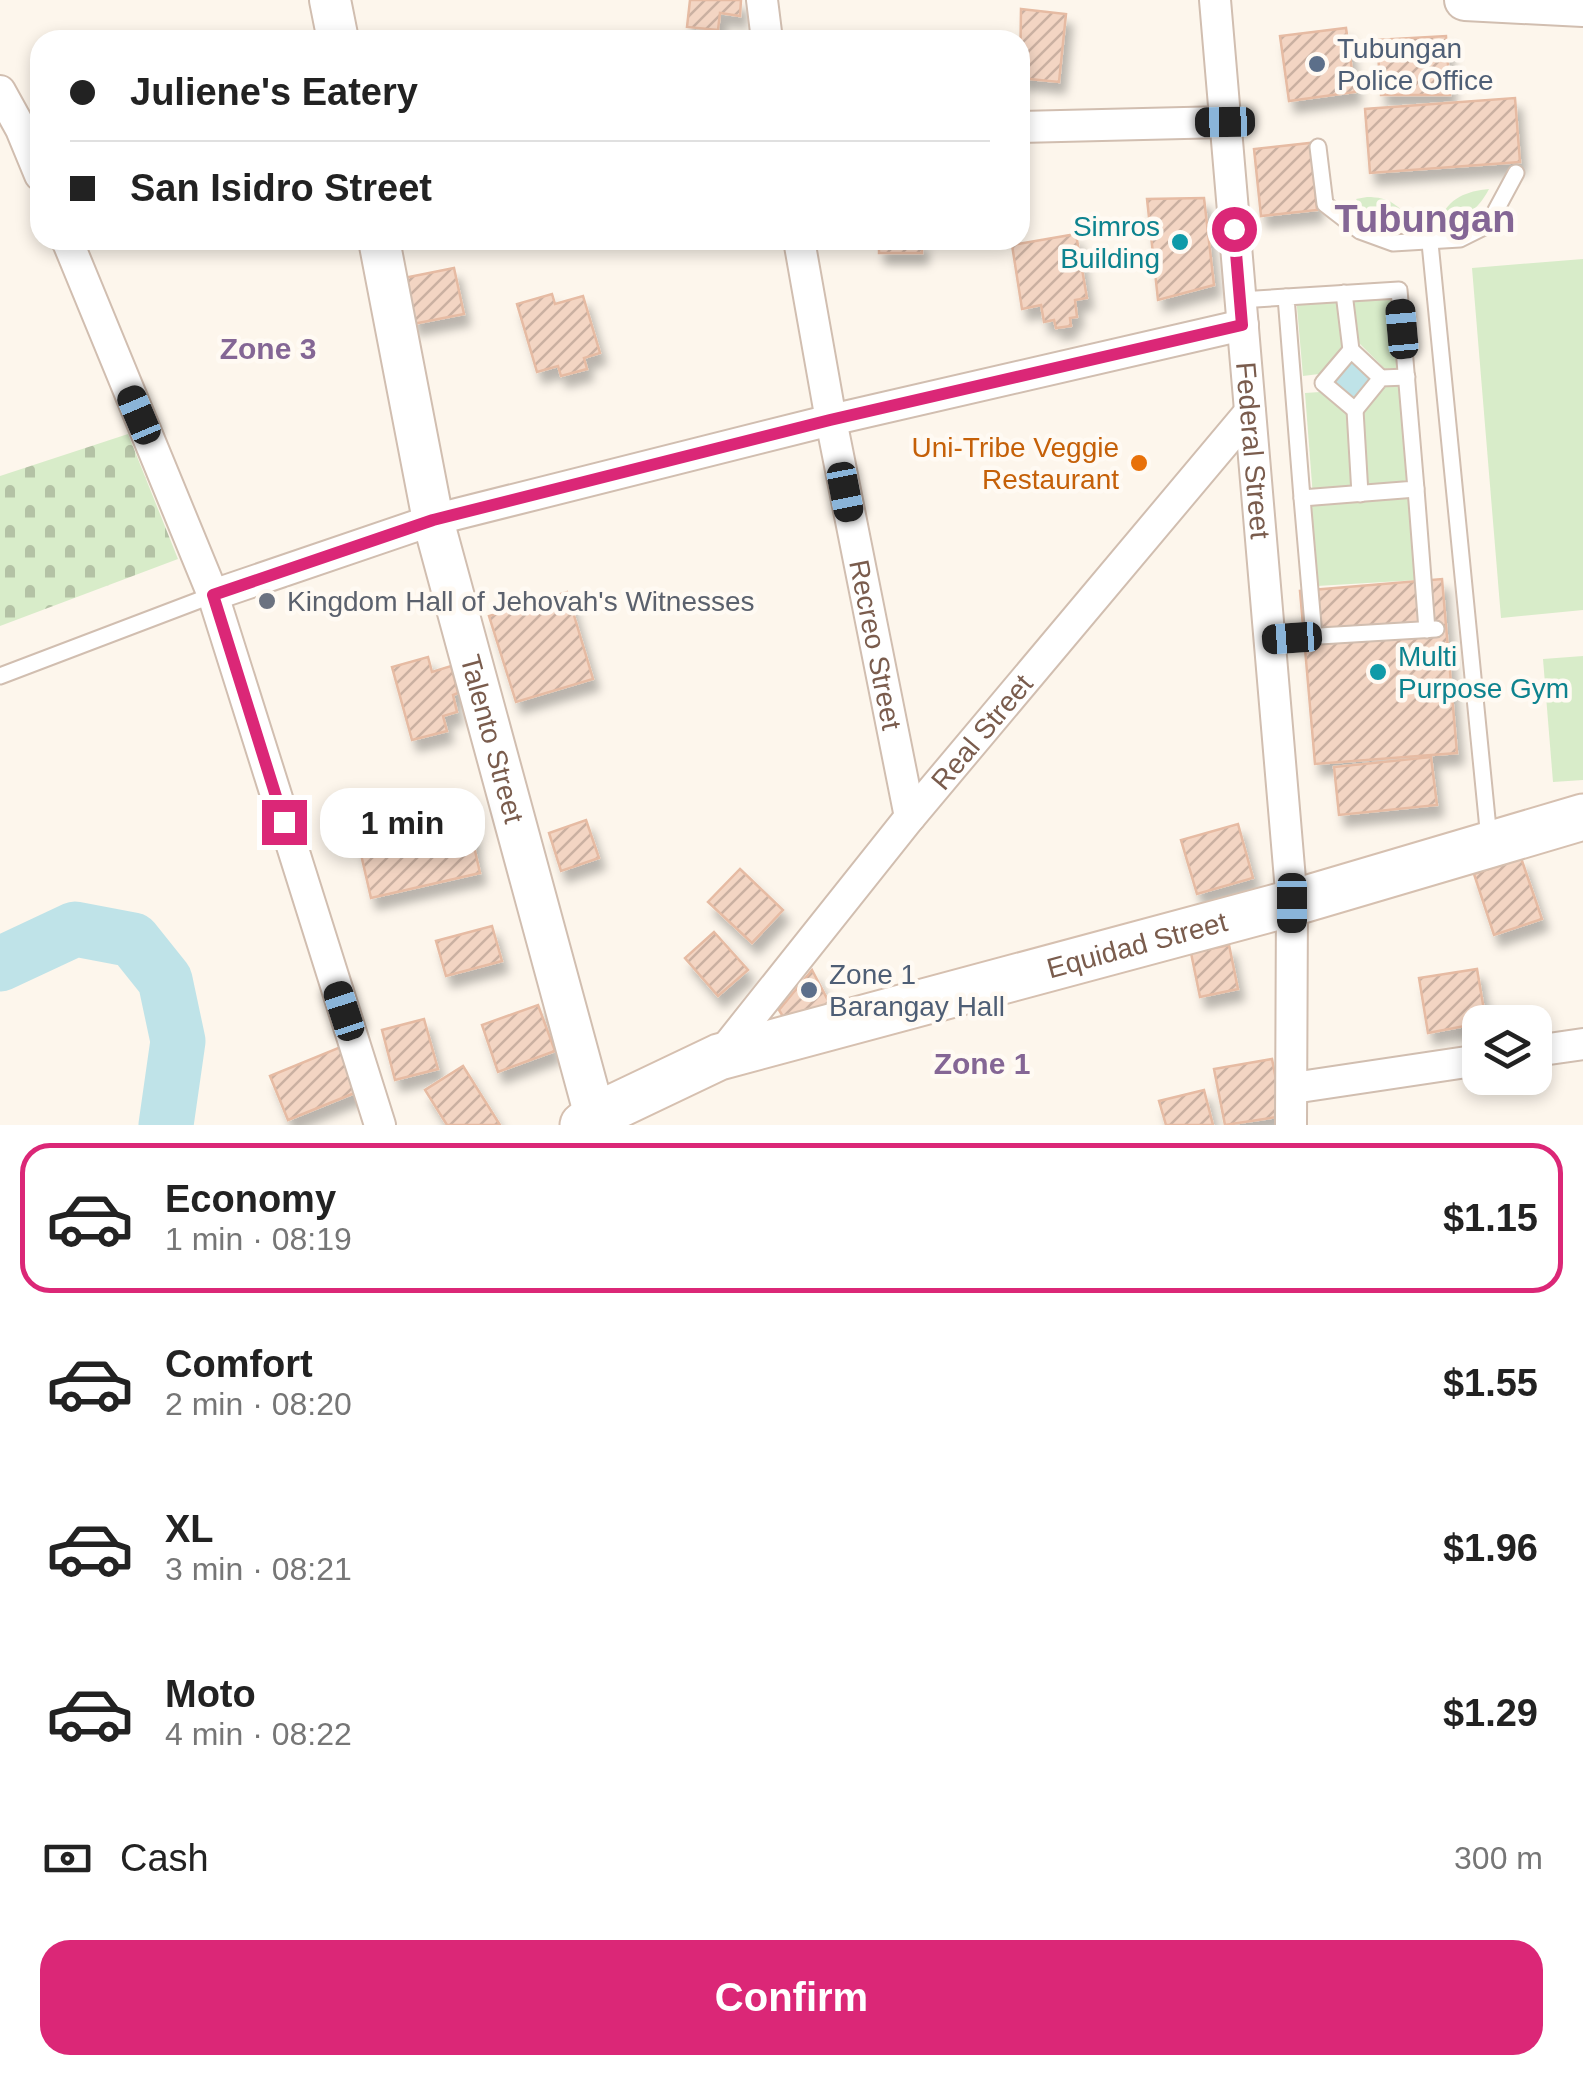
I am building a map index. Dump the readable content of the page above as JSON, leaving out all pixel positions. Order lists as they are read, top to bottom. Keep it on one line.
{"streets":{"main road":["Equidad Street"],"street":["Federal Street","Recreo Street","Real Street","Talento Street"]},"crossings":[["Federal Street","Real Street"],["Federal Street","Equidad Street"],["Recreo Street","Real Street"],["Real Street","Equidad Street"],["Talento Street","Equidad Street"]],"districts":["Tubungan","Zone 3","Zone 1"],"places":["Tubungan Police Office","Simros Building","Uni-Tribe Veggie Restaurant","Kingdom Hall of Jehovah's Witnesses","Multi Purpose Gym","Zone 1 Barangay Hall"],"page":{"banner":["Juliene's Eatery","San Isidro Street"],"bubble":"1 min","list":[{"name":"Economy","note":"1 min · 08:19","value":"$1.15"},{"name":"Comfort","note":"2 min · 08:20","value":"$1.55"},{"name":"XL","note":"3 min · 08:21","value":"$1.96"},{"name":"Moto","note":"4 min · 08:22","value":"$1.29"}],"pay":["Cash","300 m"],"buttons":"Confirm"}}
